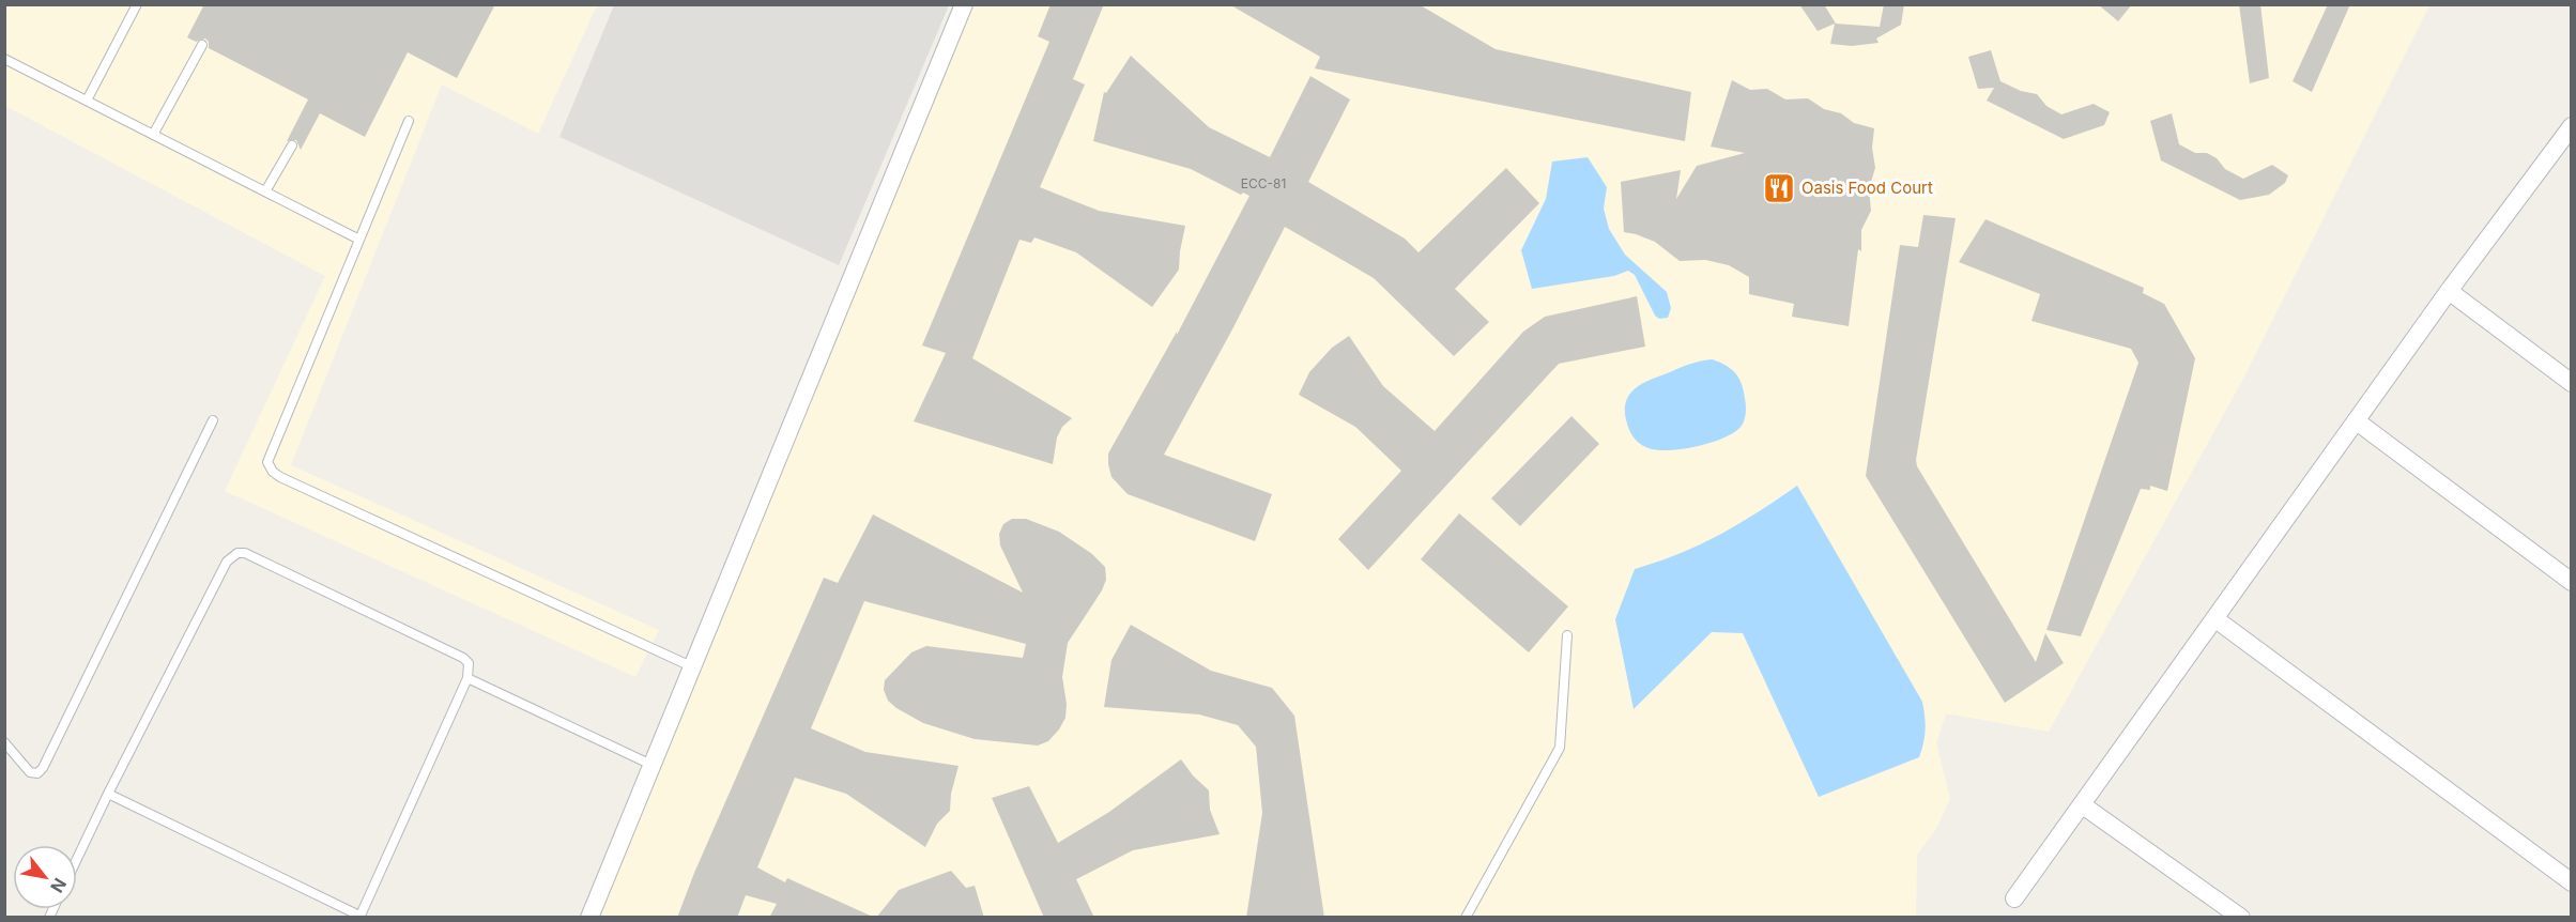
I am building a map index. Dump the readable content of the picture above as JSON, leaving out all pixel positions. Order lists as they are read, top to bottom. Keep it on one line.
{"places":{"restaurant":["Oasis Food Court"]},"house_numbers":["ECC-81"],"north":"bottom right"}
